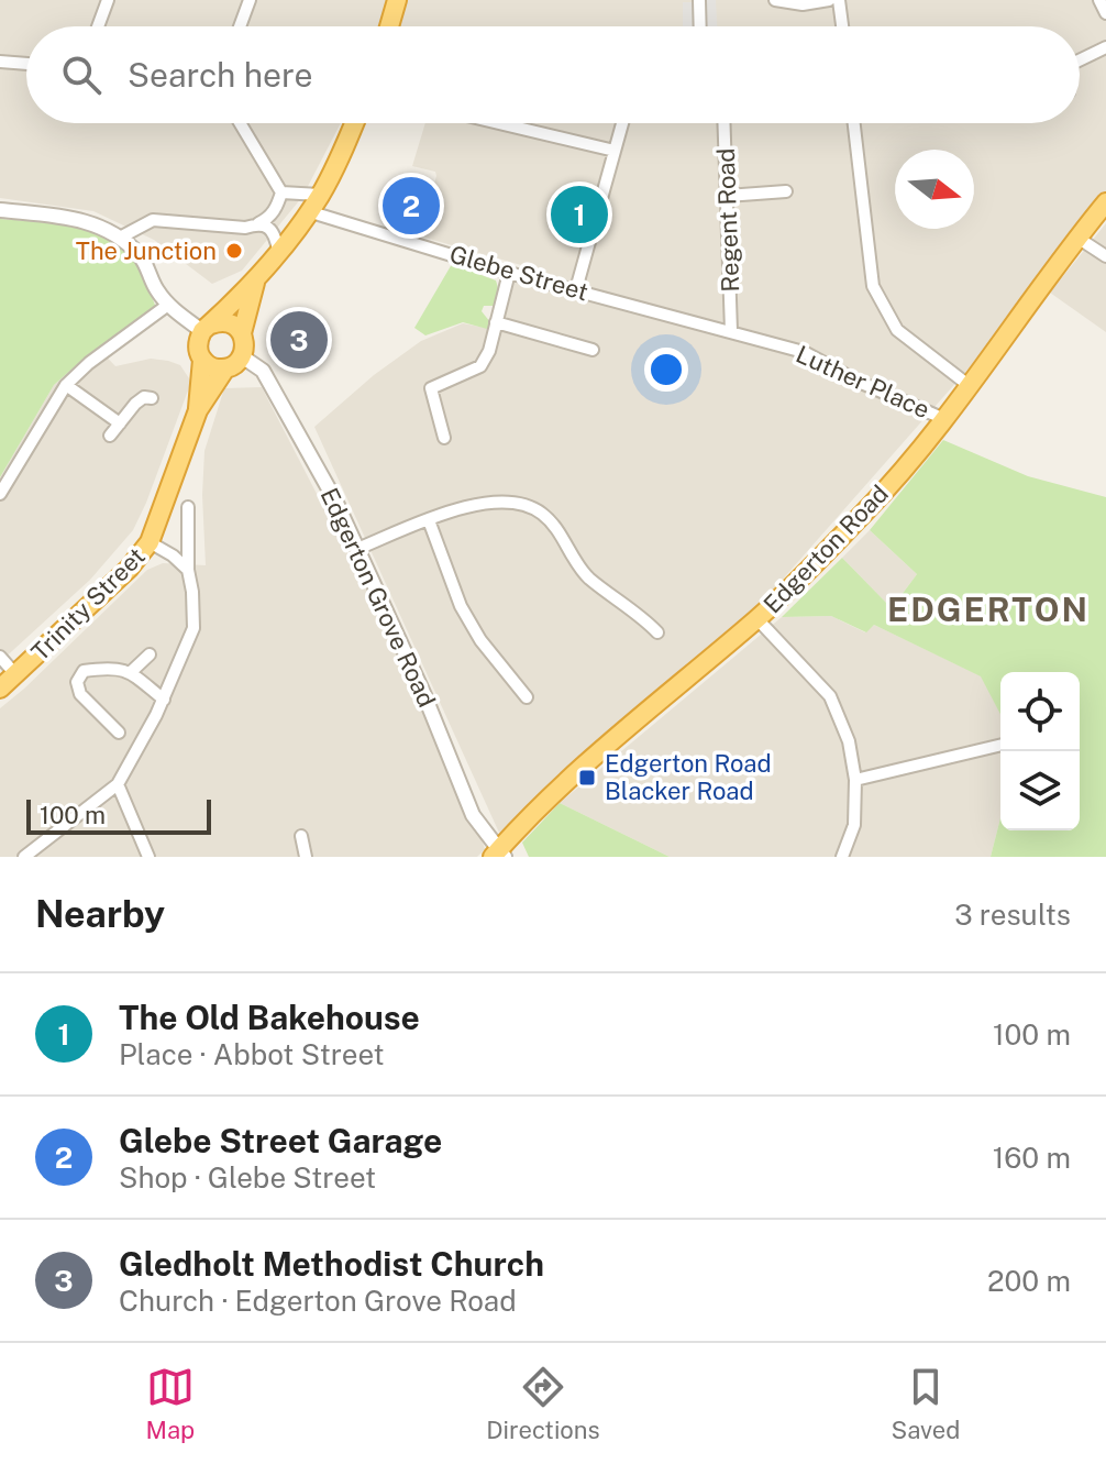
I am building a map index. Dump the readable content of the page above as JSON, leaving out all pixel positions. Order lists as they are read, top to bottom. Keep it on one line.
{"streets":{"highway":["Edgerton Road","Trinity Street"],"street":["Regent Road","Glebe Street","Luther Place","Edgerton Grove Road"]},"crossings":[["Regent Road","Glebe Street"],["Regent Road","Luther Place"],["Glebe Street","Luther Place"],["Luther Place","Edgerton Road"],["Edgerton Road","Edgerton Grove Road"],["Edgerton Grove Road","Trinity Street"]],"districts":["EDGERTON"],"places":{"other":["The Junction"],"transit":["Edgerton Road Blacker Road"]},"scale_bar":"100 m","north":"right","page":{"search":"Search here","pins":["2","1","3"],"scale":"100 m","heading":["Nearby","3 results"],"list":[{"mark":"1","name":"The Old Bakehouse","note":"Place · Abbot Street","value":"100 m"},{"mark":"2","name":"Glebe Street Garage","note":"Shop · Glebe Street","value":"160 m"},{"mark":"3","name":"Gledholt Methodist Church","note":"Church · Edgerton Grove Road","value":"200 m"}],"nav":["Map","Directions","Saved"]}}
